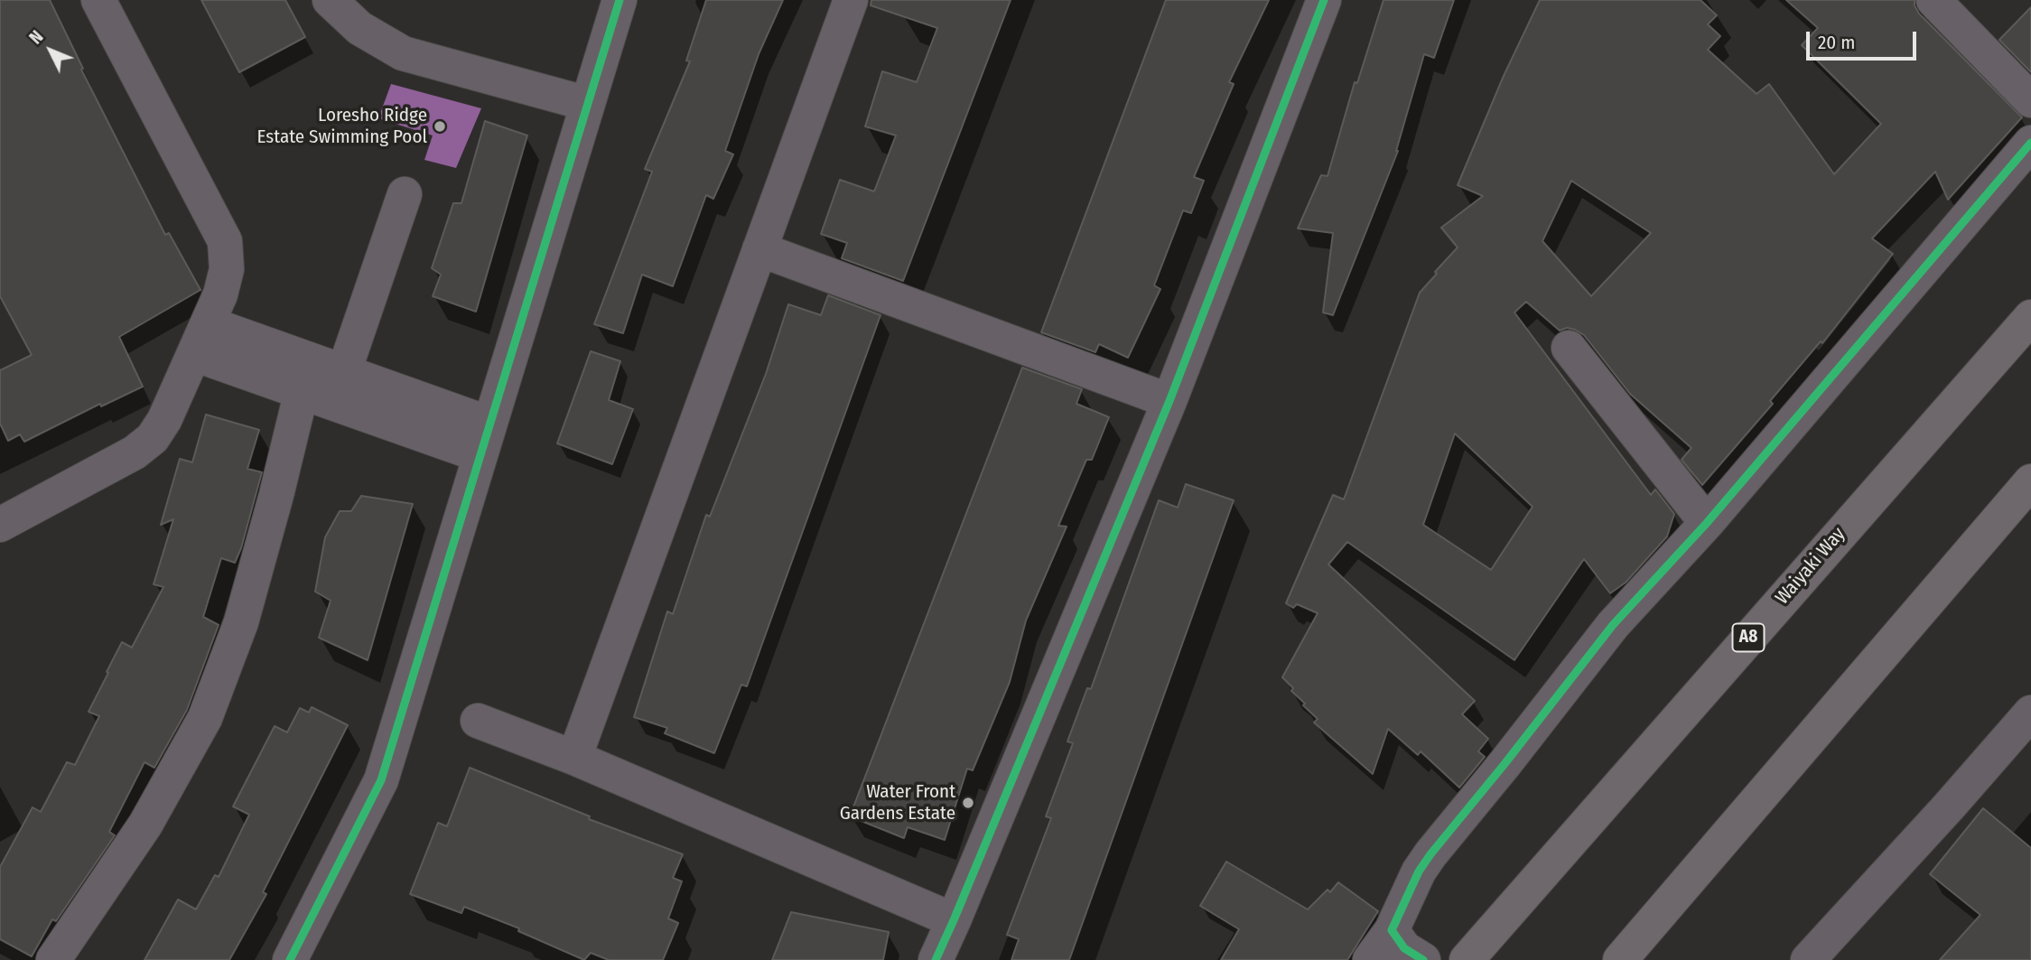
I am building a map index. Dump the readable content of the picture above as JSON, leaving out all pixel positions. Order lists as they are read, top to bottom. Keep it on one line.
{"streets":{"highway":["Waiyaki Way","A8"]},"places":["Loresho Ridge Estate Swimming Pool","Water Front Gardens Estate"],"scale_bar":"20 m","north":"top left"}
